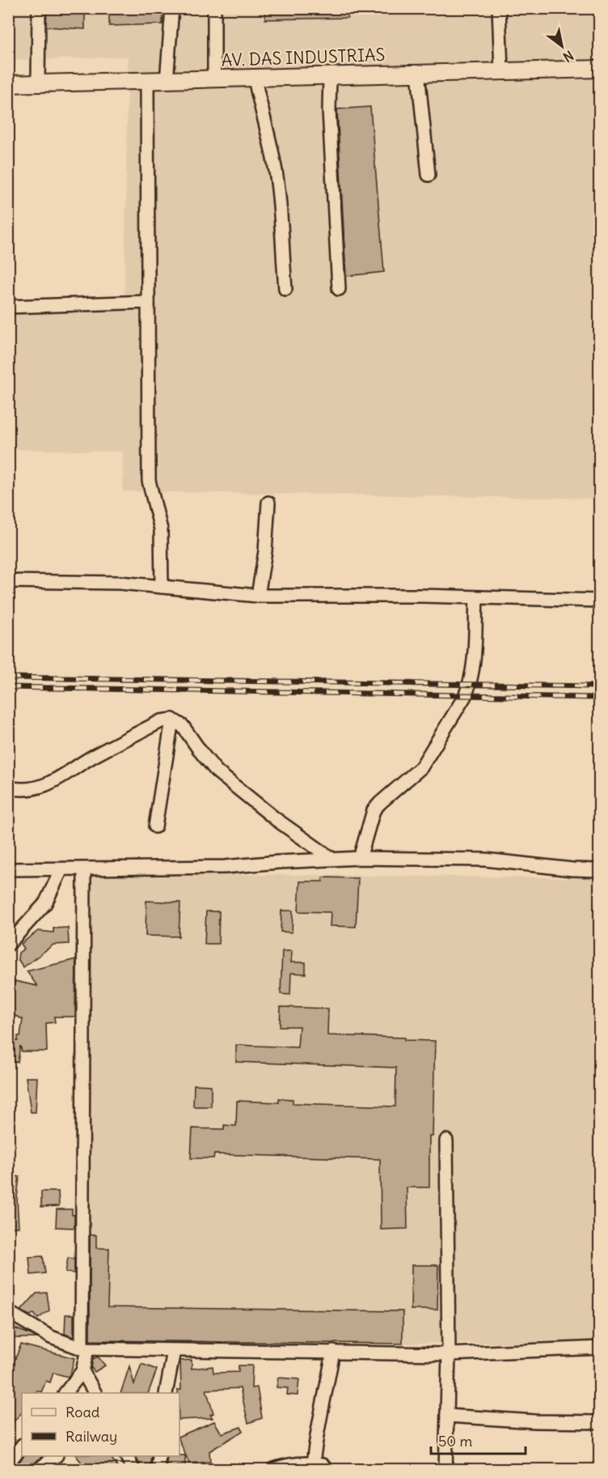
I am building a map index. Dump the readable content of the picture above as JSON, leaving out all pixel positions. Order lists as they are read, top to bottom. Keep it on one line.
{"streets":{"main road":["AV. DAS INDUSTRIAS"]},"legend":["Road","Railway"],"scale_bar":"50 m","north":"bottom right"}
